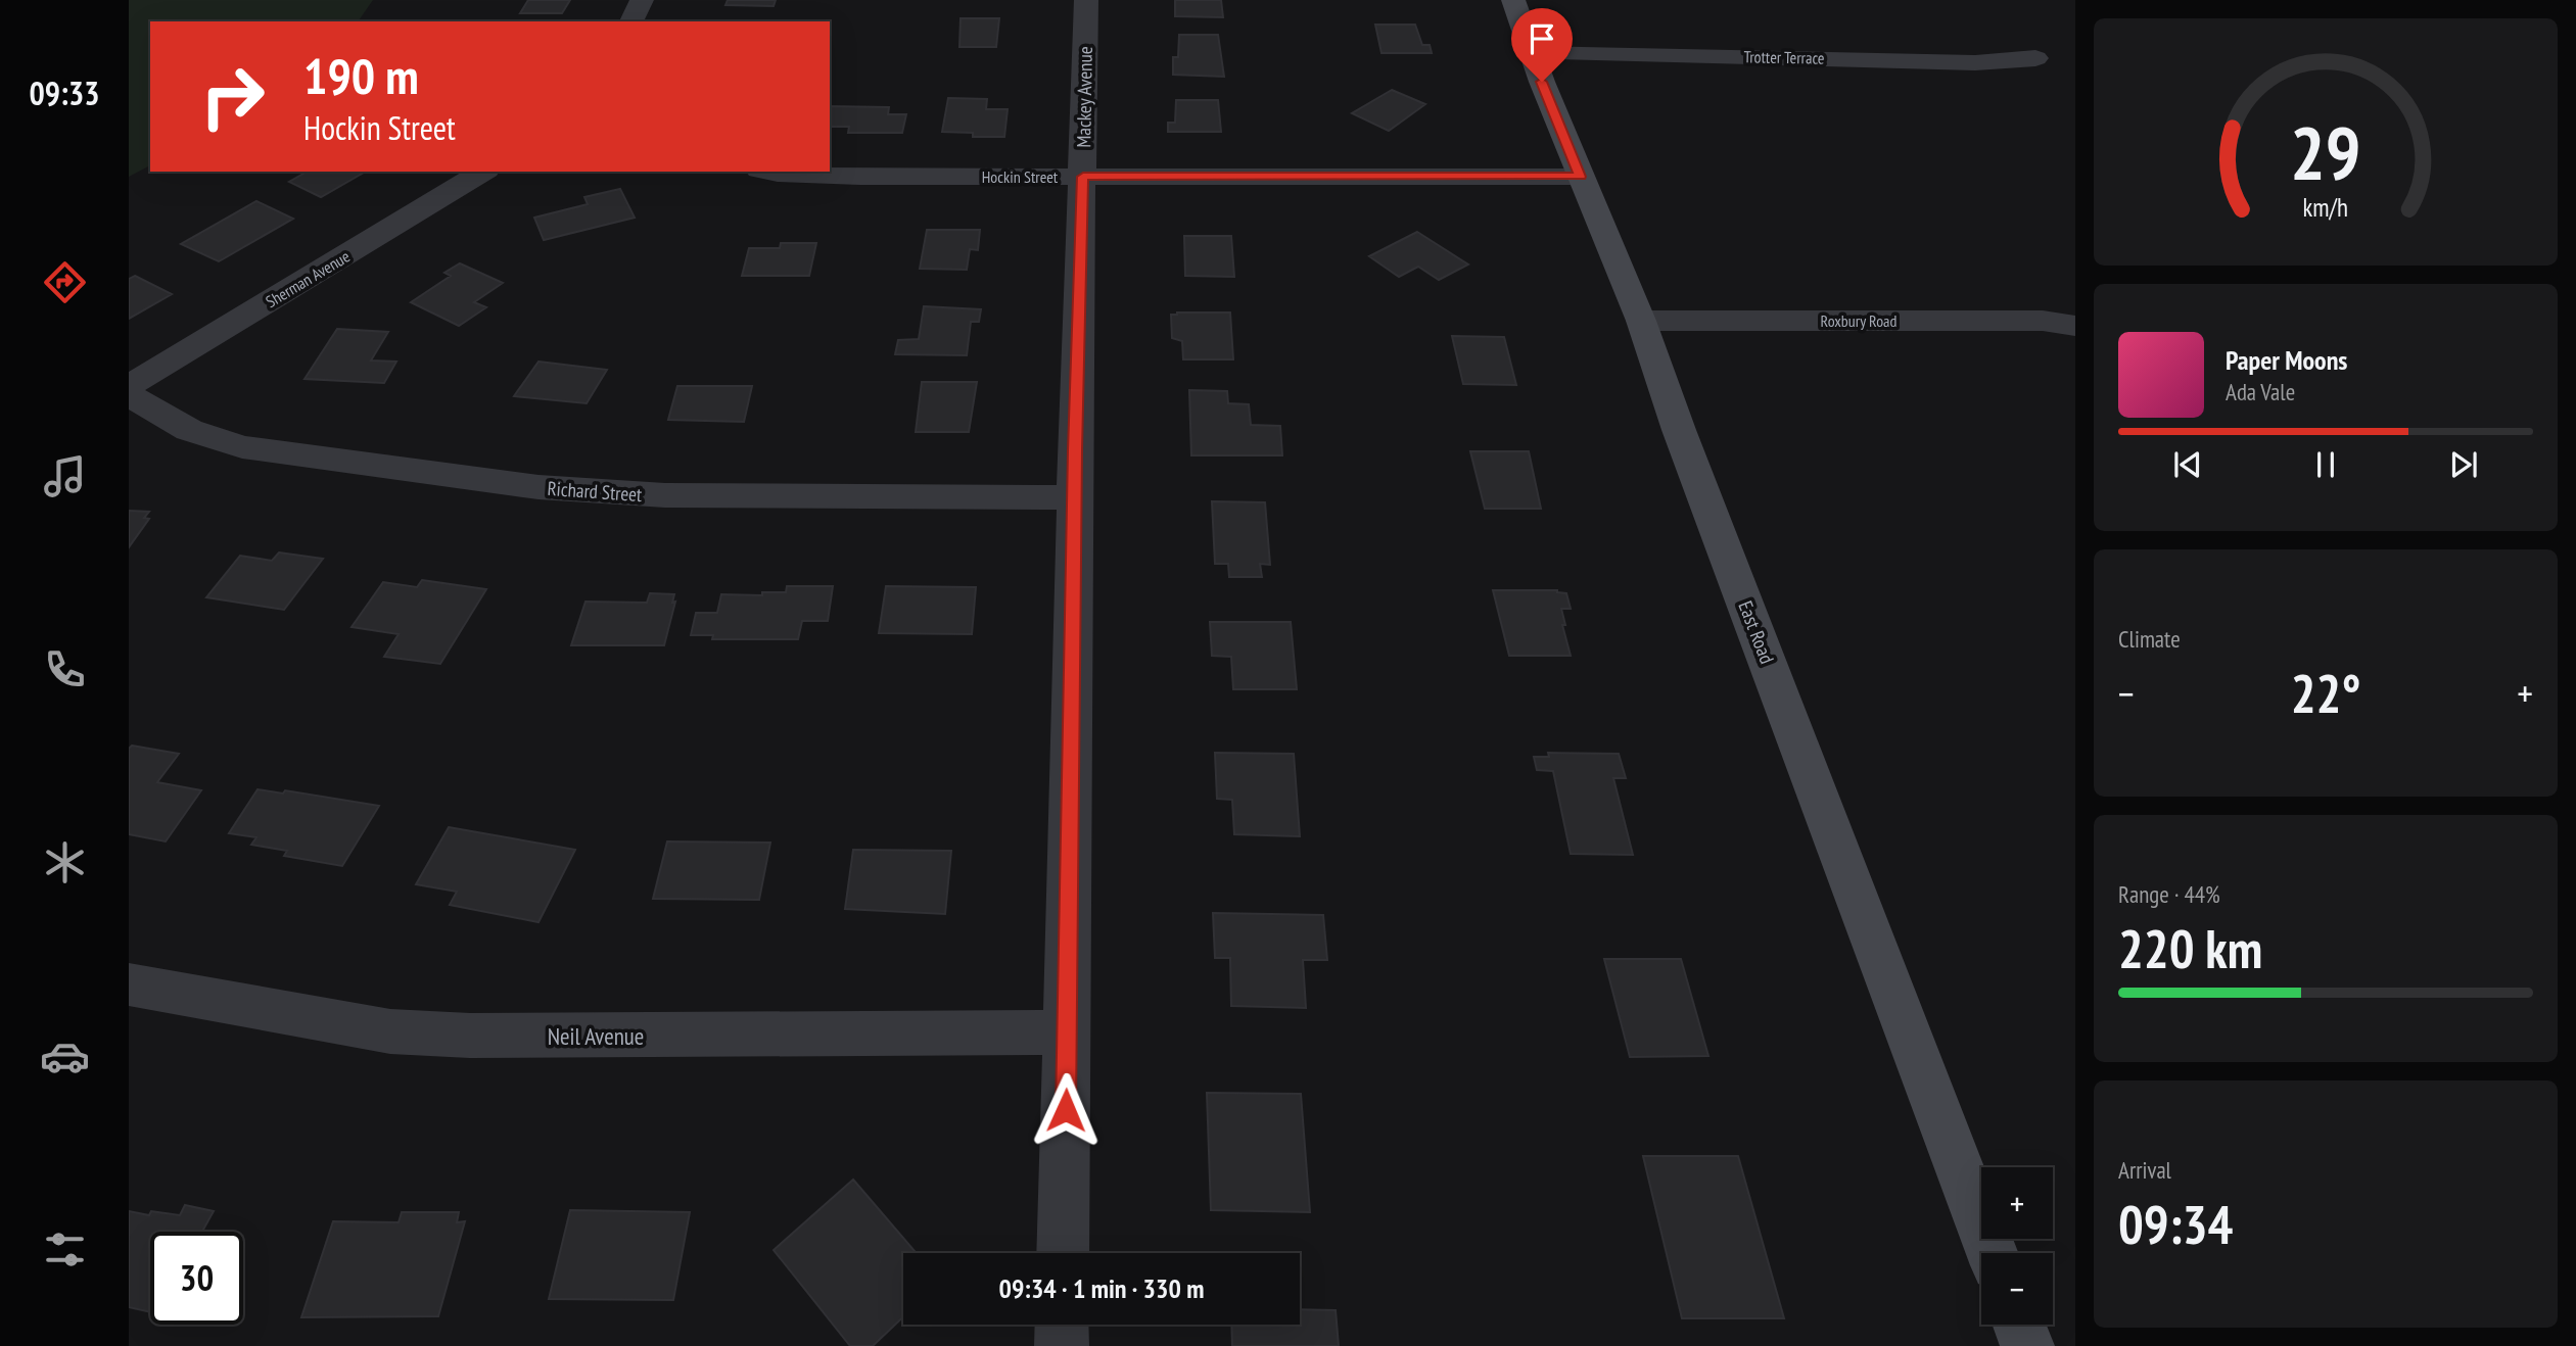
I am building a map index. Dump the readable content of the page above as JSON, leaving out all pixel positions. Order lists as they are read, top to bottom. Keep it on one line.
{"streets":{"street":["Trotter Terrace","Mackey Avenue","Hockin Street","Sherman Avenue","Roxbury Road","Richard Street","East Road","Neil Avenue"]},"crossings":[["Trotter Terrace","East Road"],["Mackey Avenue","Hockin Street"],["Mackey Avenue","Richard Street"],["Mackey Avenue","Neil Avenue"],["Hockin Street","East Road"],["Roxbury Road","East Road"]],"page":{"tabs":"09:33","turn":["190 m","Hockin Street"],"song":["Paper Moons","Ada Vale"],"tile":["Climate",["Range · 44%","220 km"],["Arrival","09:34"]],"heat":["−","22°","+"],"map_buttons":["+","−"],"limit":"30","trip":"09:34 · 1 min · 330 m","gauge":["29","km/h"]}}
